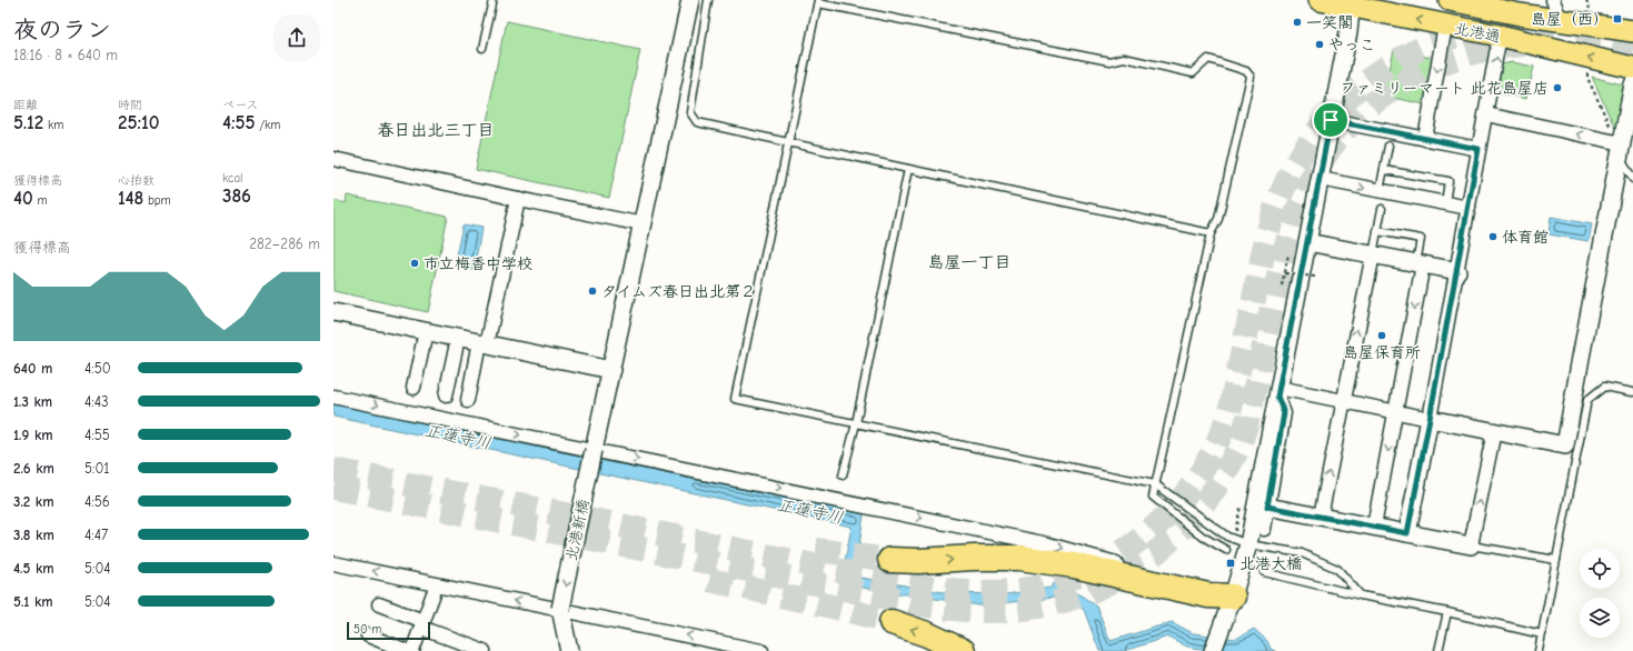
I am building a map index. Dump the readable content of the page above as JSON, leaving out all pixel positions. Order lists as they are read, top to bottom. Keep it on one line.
{"streets":{"main road":["北港通"],"street":["北港新橋"]},"districts":["春日出北三丁目","島屋一丁目"],"water":["正蓮寺川"],"places":{"transit":["島屋（西）","北港大橋"],"other":["一笑閣","やっこ","ファミリーマート 此花島屋店","体育館","市立梅香中学校","タイムズ春日出北第２","島屋保育所"]},"scale_bar":"50 m","page":{"heading":["夜のラン","18:16 · 8 × 640 m"],"stats":[["距離","5.12 km"],["時間","25:10"],["ペース","4:55 /km"],["獲得標高","40 m"],["心拍数","148 bpm"],["kcal","386"]],"chart":["獲得標高","282–286 m"],"list":[{"name":"640 m","note":"4:50"},{"name":"1.3 km","note":"4:43"},{"name":"1.9 km","note":"4:55"},{"name":"2.6 km","note":"5:01"},{"name":"3.2 km","note":"4:56"},{"name":"3.8 km","note":"4:47"},{"name":"4.5 km","note":"5:04"},{"name":"5.1 km","note":"5:04"}],"scale":"50 m"}}
